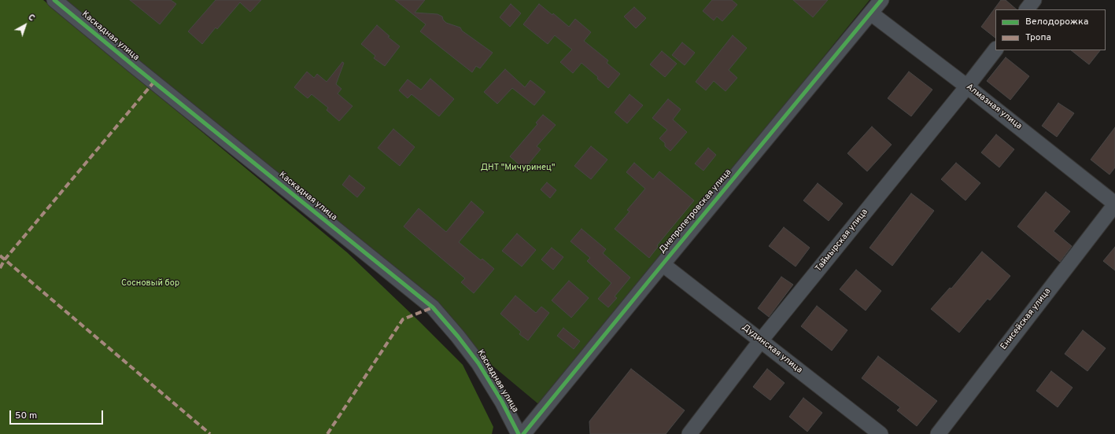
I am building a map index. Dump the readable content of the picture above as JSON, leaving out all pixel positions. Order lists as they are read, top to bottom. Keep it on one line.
{"streets":{"street":["Каскадная улица","Алмазная улица","Днепропетровская улица","Таймырская улица","Енисейская улица","Дудинская улица"]},"crossings":[["Алмазная улица","Днепропетровская улица"],["Алмазная улица","Таймырская улица"],["Алмазная улица","Енисейская улица"],["Днепропетровская улица","Дудинская улица"],["Таймырская улица","Дудинская улица"]],"parks":["ДНТ \"Мичуринец\"","Сосновый бор"],"legend":["Велодорожка","Тропа"],"scale_bar":"50 m","north":"top right"}
